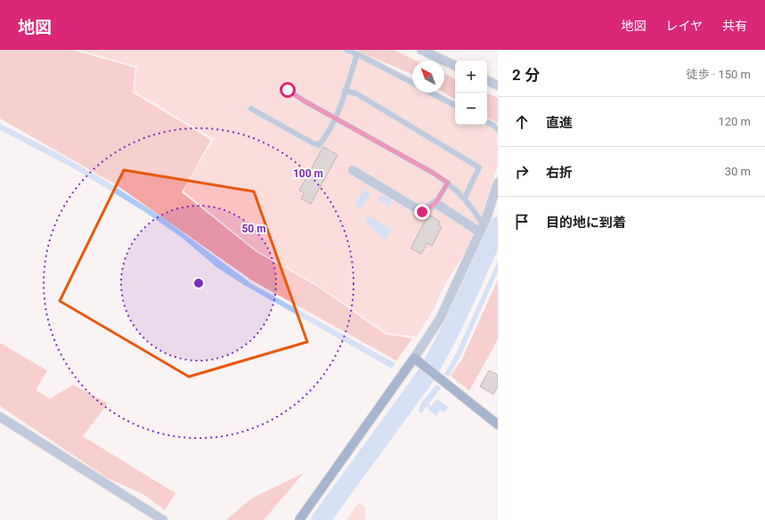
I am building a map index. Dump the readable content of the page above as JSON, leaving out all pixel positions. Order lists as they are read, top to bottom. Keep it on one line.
{"north":"top left","page":{"header":"地図","nav":["地図","レイヤ","共有"],"heading":["2 分","徒歩 · 150 m"],"map_buttons":["+","−"],"list":[["直進","120 m"],["右折","30 m"],"目的地に到着"]},"rings":["100 m","50 m"]}
